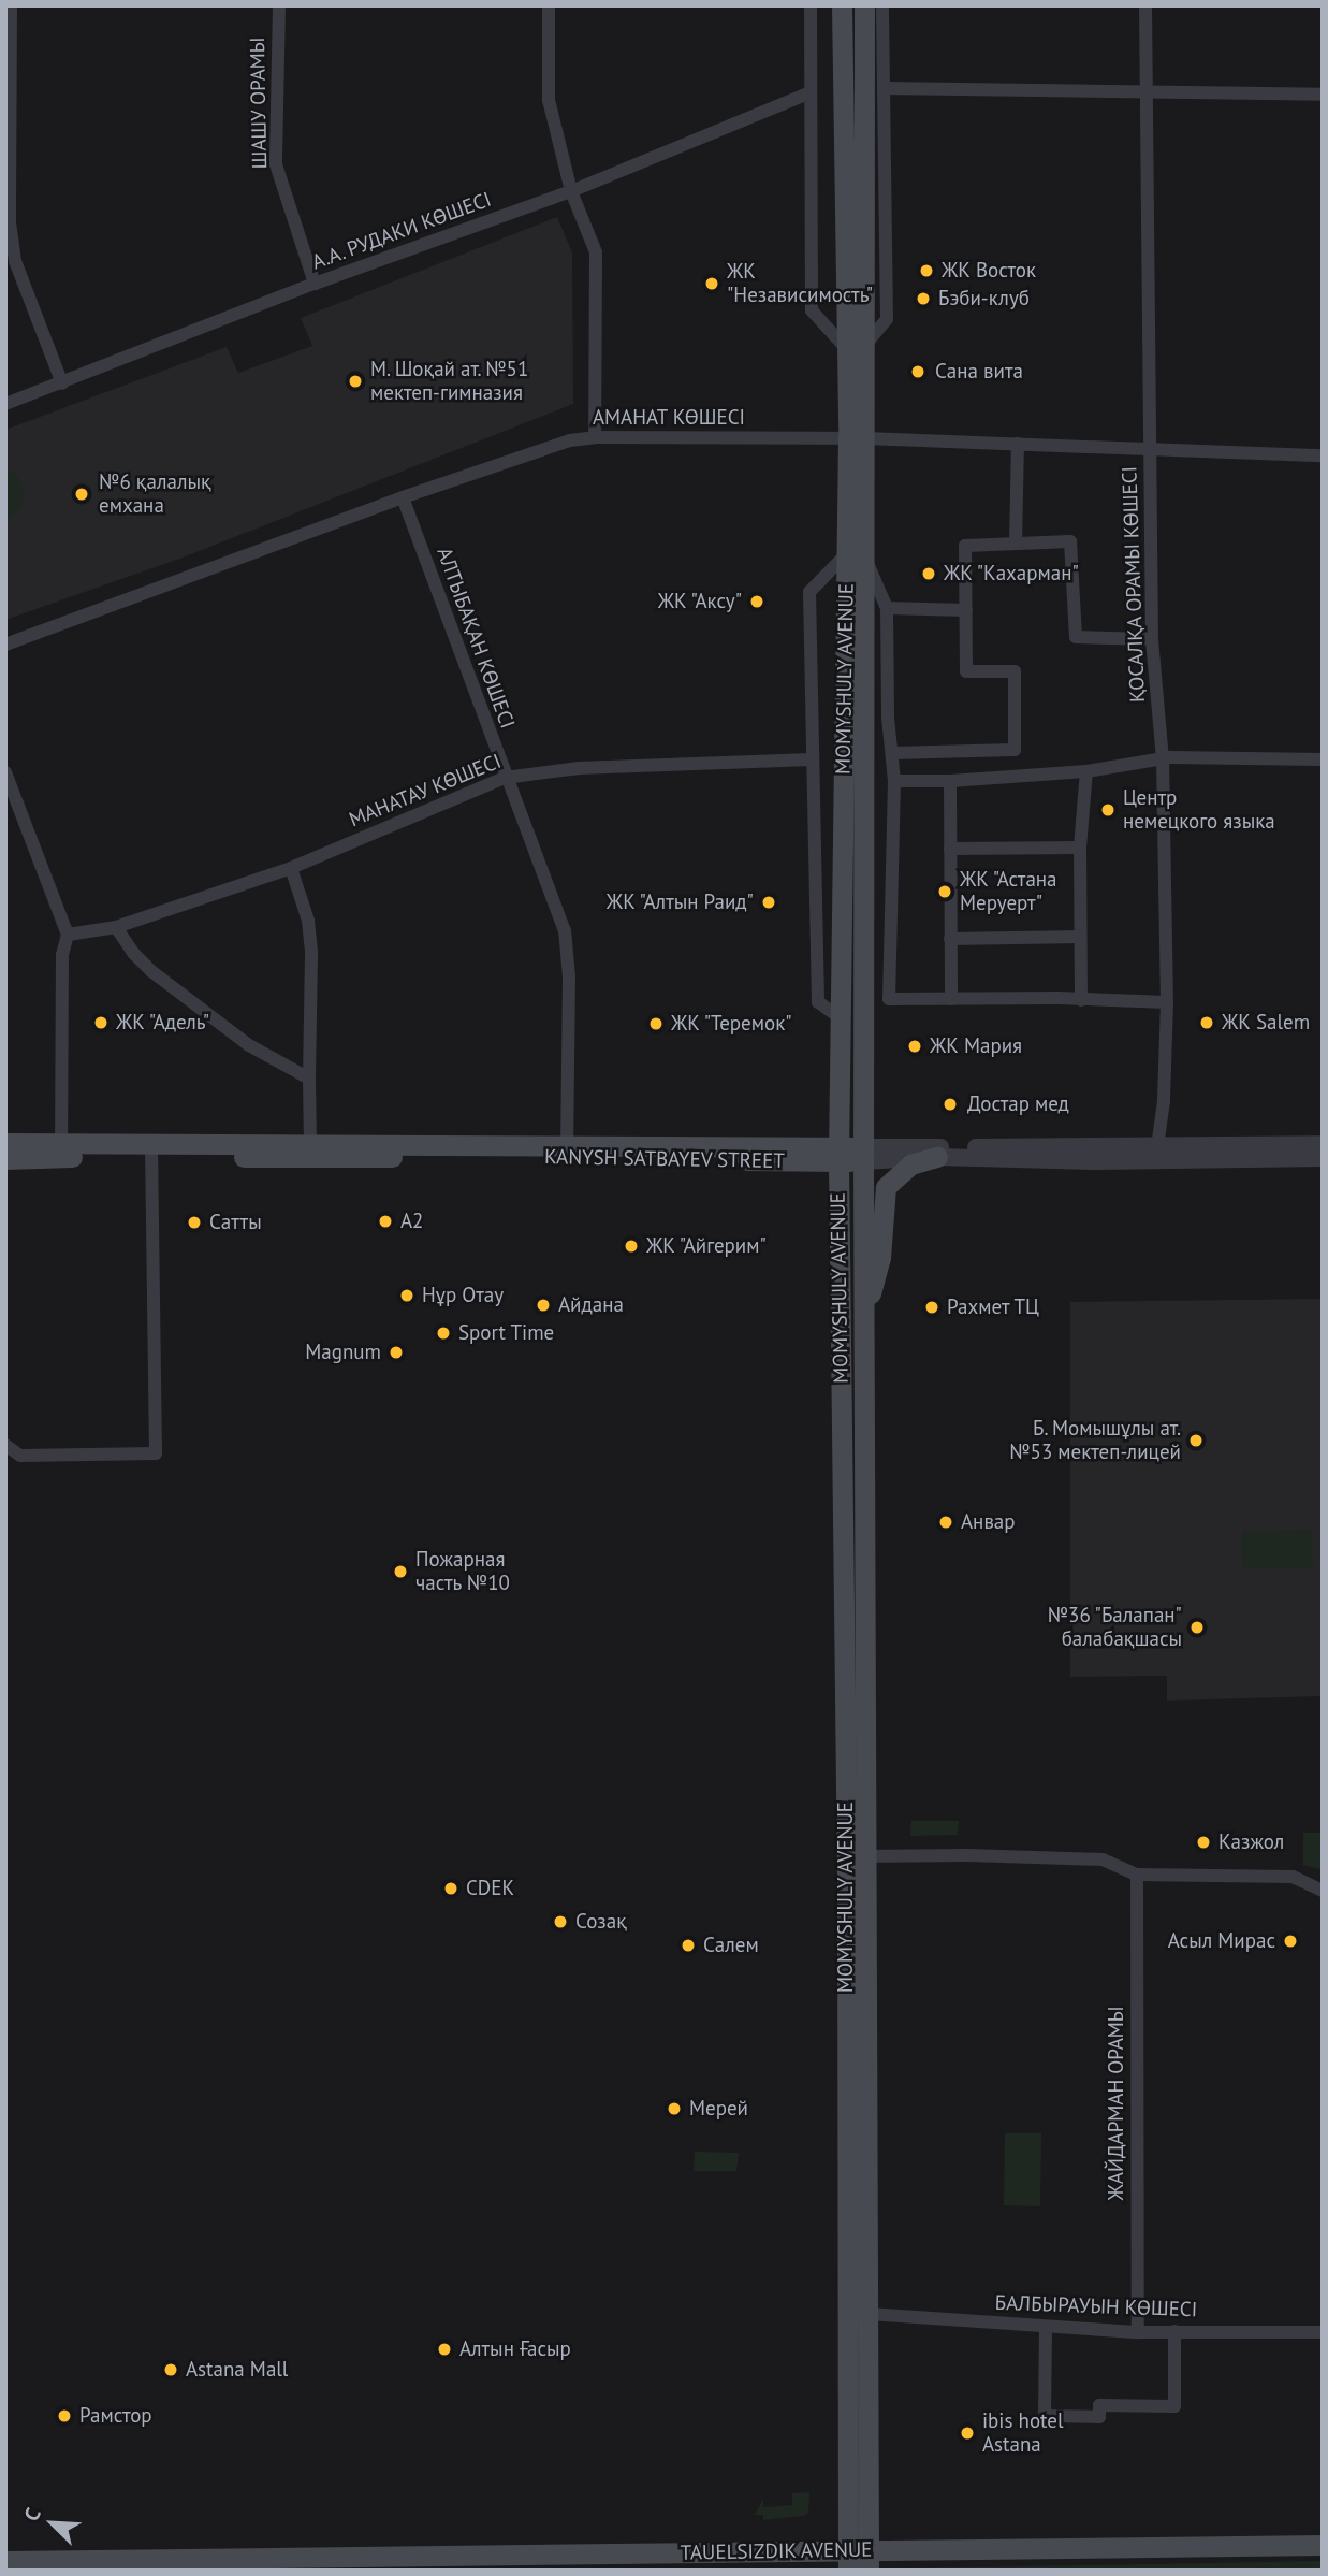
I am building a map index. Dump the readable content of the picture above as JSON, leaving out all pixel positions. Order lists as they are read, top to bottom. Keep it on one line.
{"streets":{"main road":["MOMYSHULY AVENUE","KANYSH SATBAYEV STREET","TAUELSIZDIK AVENUE"],"street":["ШАШУ ОРАМЫ","А.А. РУДАКИ КӨШЕСІ","АМАНАТ КӨШЕСІ","ҚОСАЛҚА ОРАМЫ КӨШЕСІ","АЛТЫБАҚАН КӨШЕСІ","МАНАТАУ КӨШЕСІ","ЖАЙДАРМАН ОРАМЫ","БАЛБЫРАУЫН КӨШЕСІ"]},"crossings":[["ШАШУ ОРАМЫ","А.А. РУДАКИ КӨШЕСІ"],["АМАНАТ КӨШЕСІ","ҚОСАЛҚА ОРАМЫ КӨШЕСІ"],["АМАНАТ КӨШЕСІ","АЛТЫБАҚАН КӨШЕСІ"],["АМАНАТ КӨШЕСІ","MOMYSHULY AVENUE"],["ҚОСАЛҚА ОРАМЫ КӨШЕСІ","KANYSH SATBAYEV STREET"],["АЛТЫБАҚАН КӨШЕСІ","МАНАТАУ КӨШЕСІ"],["АЛТЫБАҚАН КӨШЕСІ","KANYSH SATBAYEV STREET"],["MOMYSHULY AVENUE","KANYSH SATBAYEV STREET"],["MOMYSHULY AVENUE","БАЛБЫРАУЫН КӨШЕСІ"],["MOMYSHULY AVENUE","TAUELSIZDIK AVENUE"],["ЖАЙДАРМАН ОРАМЫ","БАЛБЫРАУЫН КӨШЕСІ"]],"places":["ЖК Восток","ЖК \"Независимость\"","Бэби-клуб","Сана вита","М. Шоқай ат. №51 мектеп-гимназия","№6 қалалық емхана","ЖК \"Кахарман\"","ЖК \"Аксу\"","Центр немецкого языка","ЖК \"Астана Меруерт\"","ЖК \"Алтын Раид\"","ЖК \"Адель\"","ЖК Salem","ЖК \"Теремок\"","ЖК Мария","Достар мед","А2","Сатты","ЖК \"Айгерим\"","Нұр Отау","Айдана","Рахмет ТЦ","Sport Time","Magnum","Б. Момышұлы ат. №53 мектеп-лицей","Анвар","Пожарная часть №10","№36 \"Балапан\" балабақшасы","Казжол","CDEK","Созақ","Асыл Мирас","Салем","Мерей","Алтын Ғасыр","Astana Mall","Рамстор","ibis hotel Astana"],"north":"top left"}
